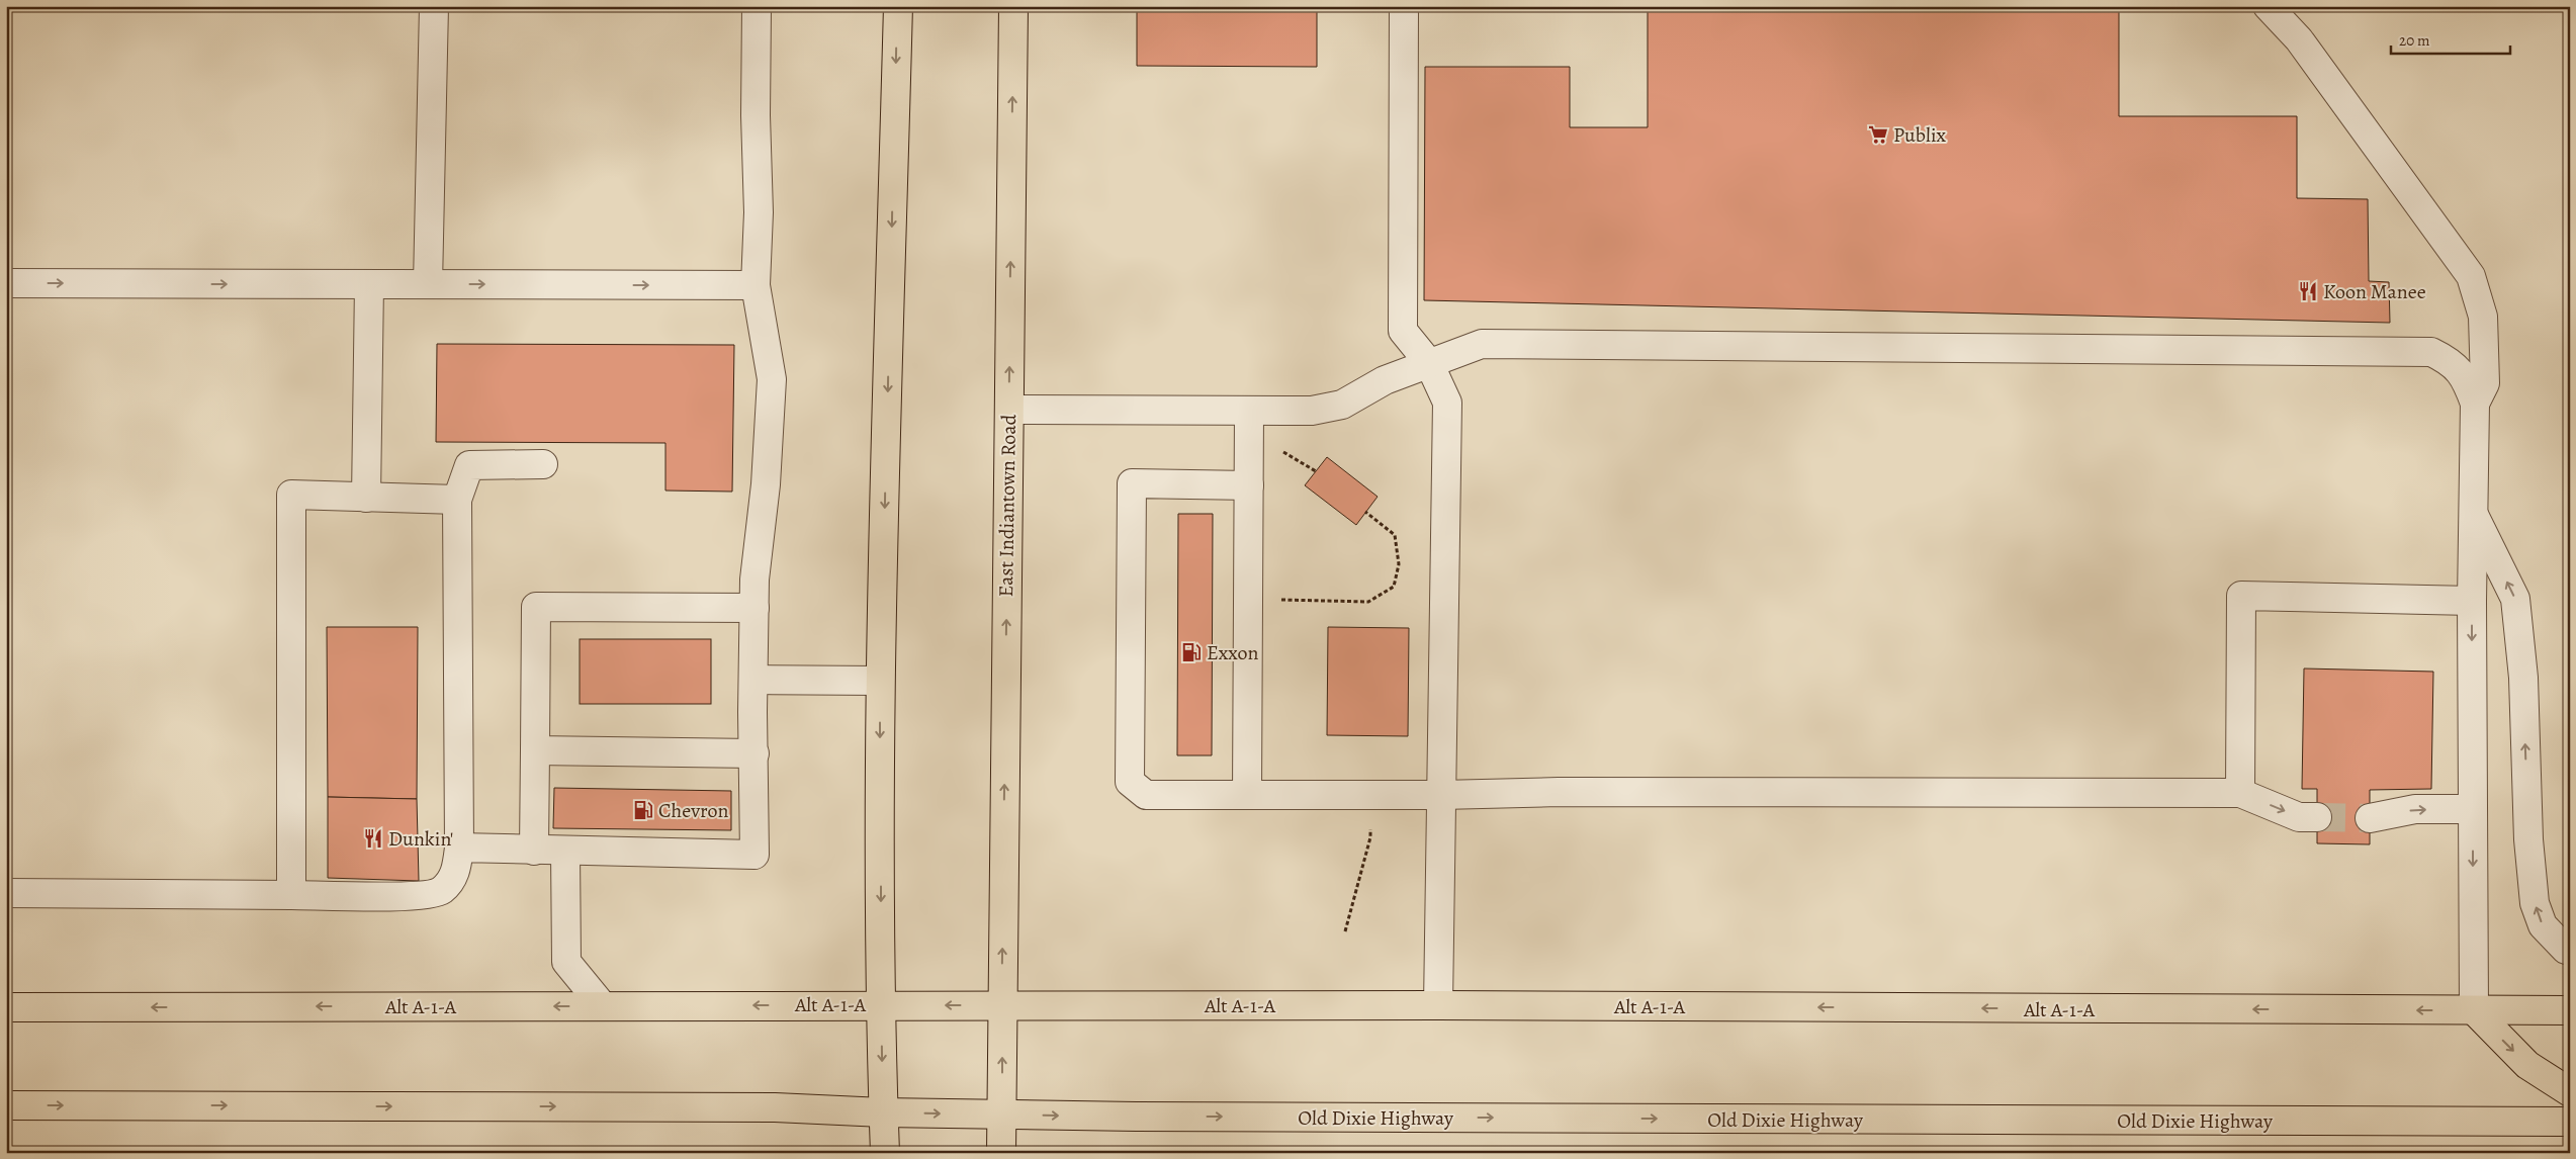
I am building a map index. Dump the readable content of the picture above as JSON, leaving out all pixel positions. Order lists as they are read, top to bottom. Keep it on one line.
{"streets":{"main road":["East Indiantown Road","Alt A-1-A","Old Dixie Highway"]},"crossings":[["East Indiantown Road","Alt A-1-A"],["East Indiantown Road","Old Dixie Highway"]],"one_way":["Old Dixie Highway"],"places":{"supermarket":["Publix"],"restaurant":["Koon Manee","Dunkin'"],"fuel station":["Exxon","Chevron"]},"scale_bar":"20 m"}
